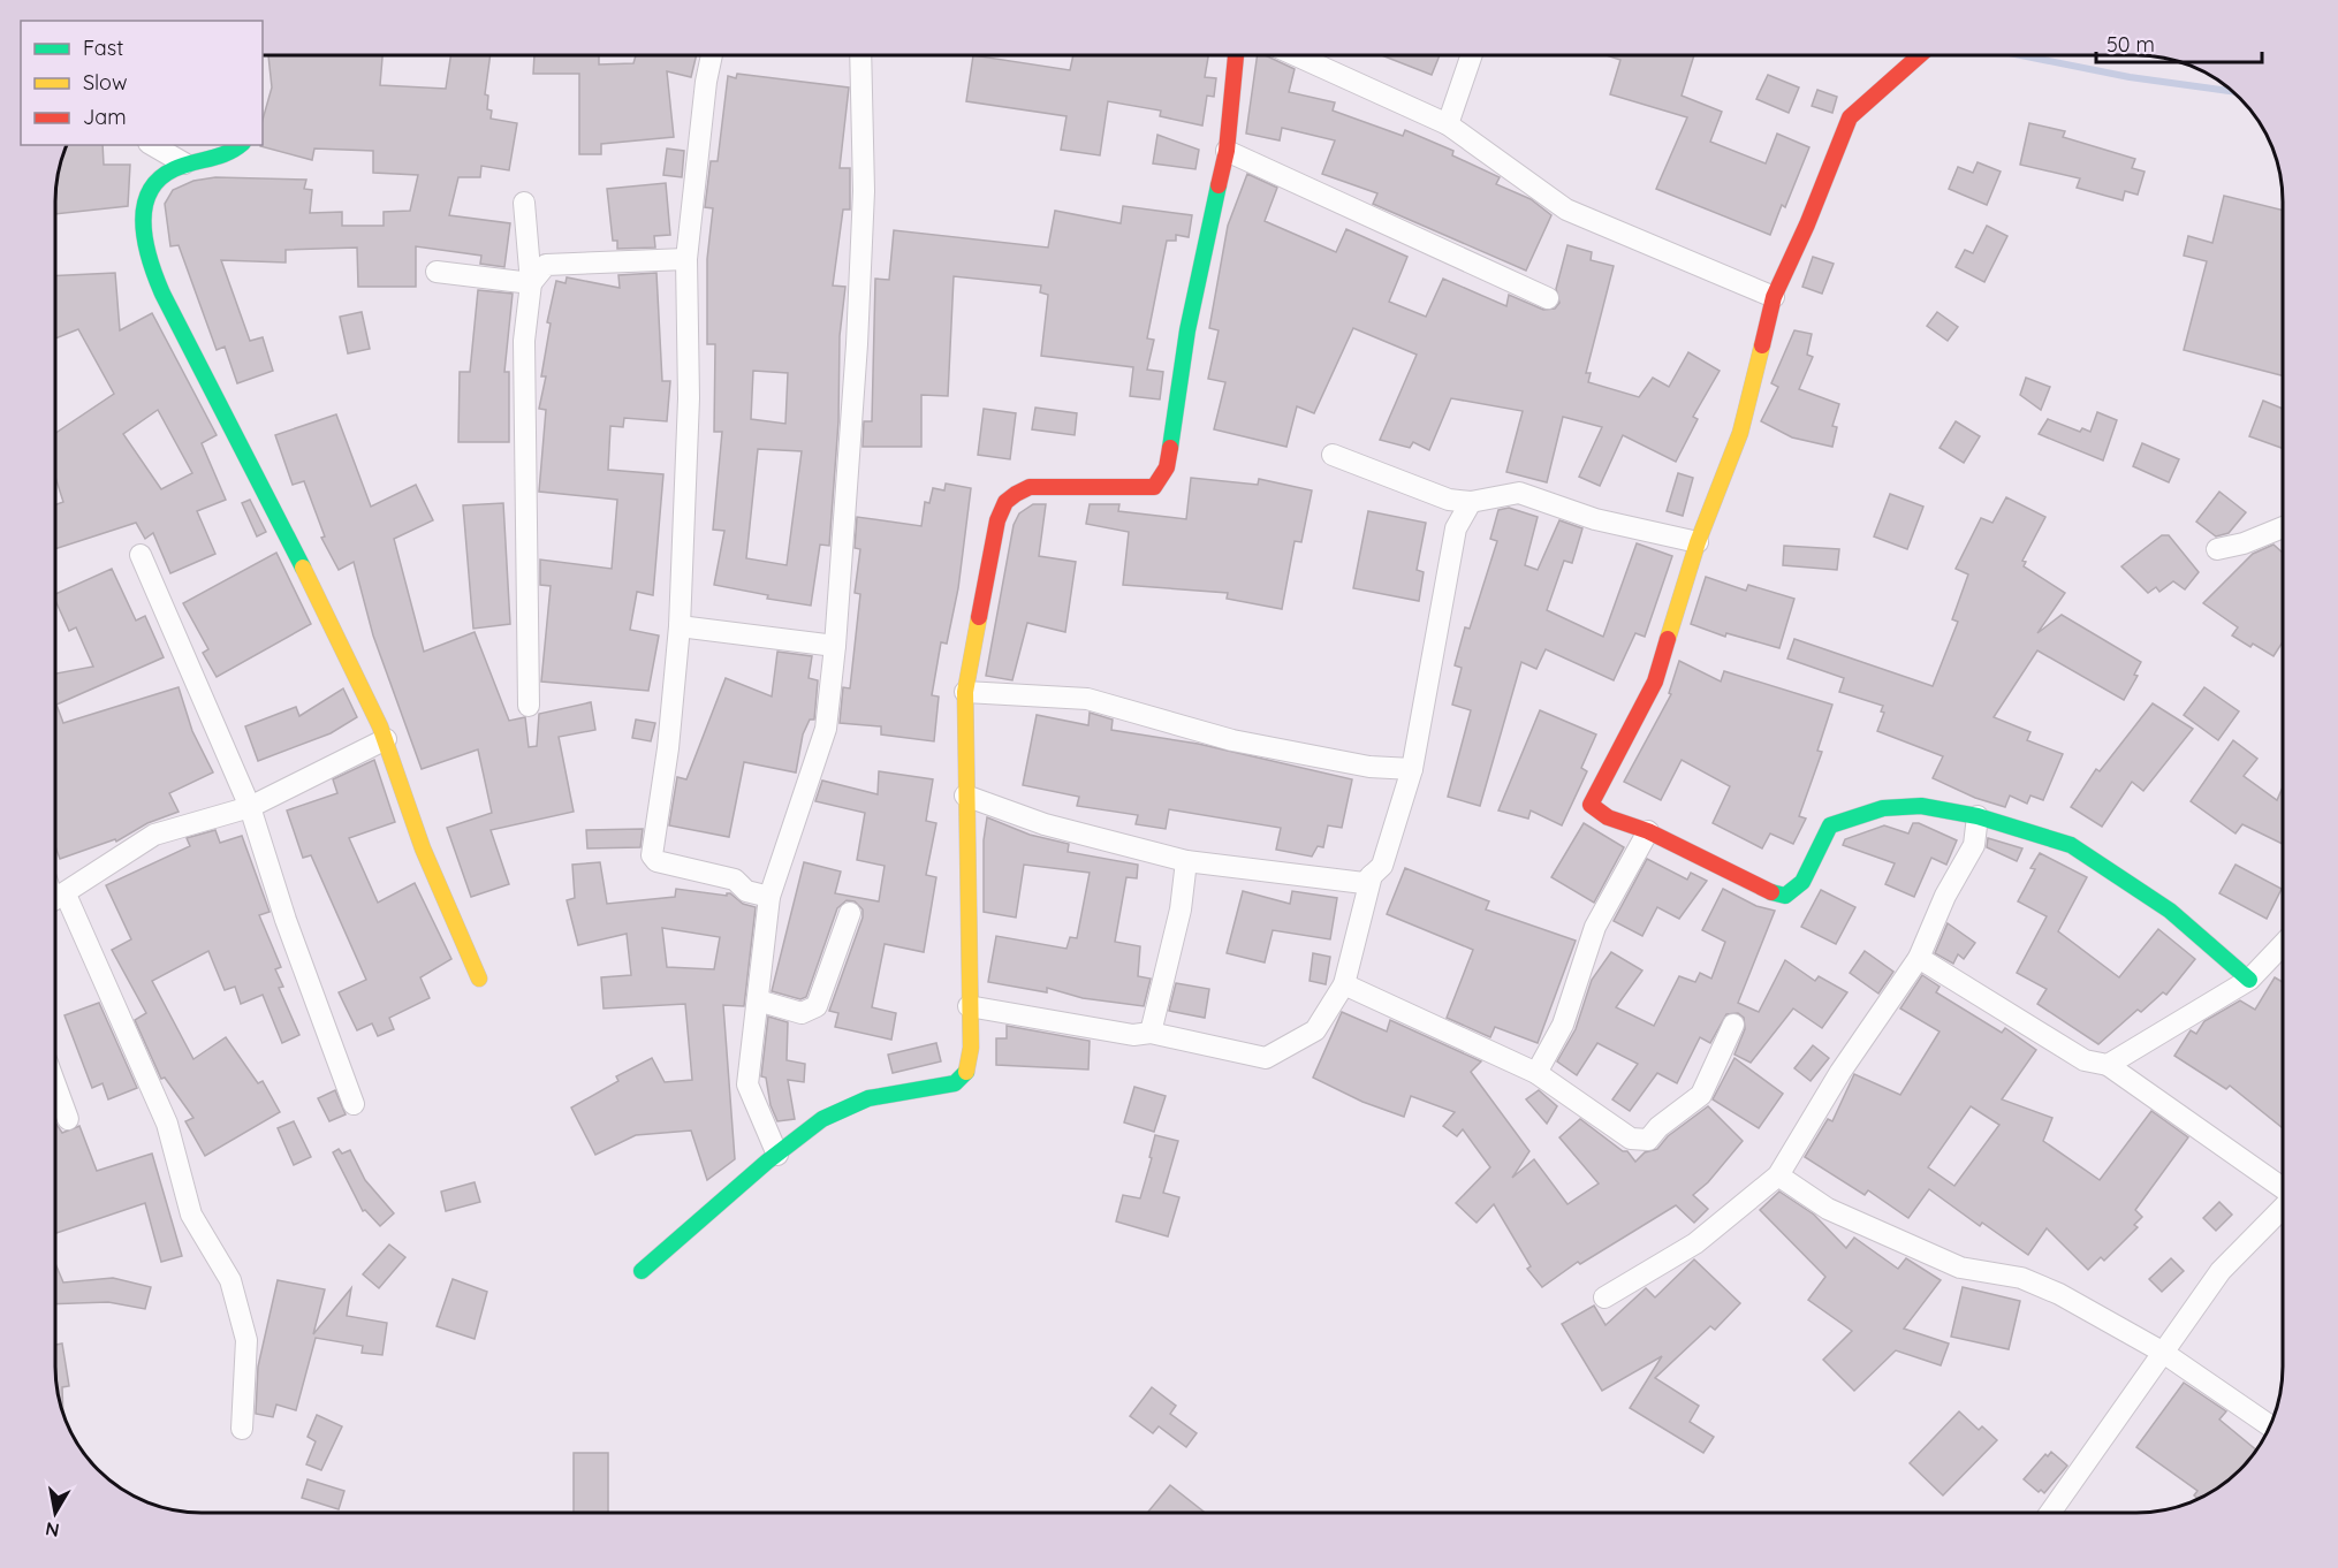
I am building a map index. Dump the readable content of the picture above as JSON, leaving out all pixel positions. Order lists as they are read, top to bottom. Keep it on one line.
{"legend":["Fast","Slow","Jam"],"scale_bar":"50 m","north":"bottom"}
